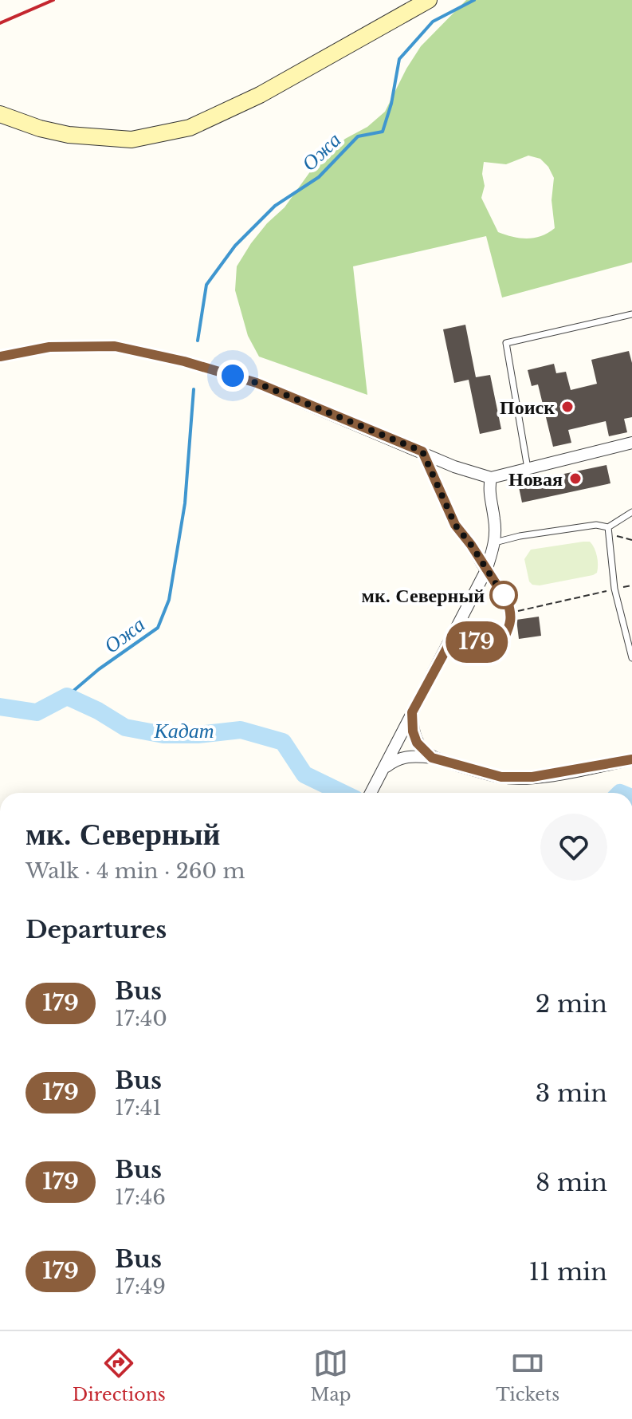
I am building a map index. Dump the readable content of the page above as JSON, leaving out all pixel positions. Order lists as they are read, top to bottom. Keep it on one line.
{"water":["Ожа","Кадат"],"places":["Поиск","Новая","мк. Северный"],"lines":["bus line 179"],"page":{"on_map":"179","heading":[["мк. Северный","Walk · 4 min · 260 m"],"Departures"],"list":[{"mark":"179","name":"Bus","note":"17:40","value":"2 min"},{"mark":"179","name":"Bus","note":"17:41","value":"3 min"},{"mark":"179","name":"Bus","note":"17:46","value":"8 min"},{"mark":"179","name":"Bus","note":"17:49","value":"11 min"}],"tabs":["Directions","Map","Tickets"]}}
